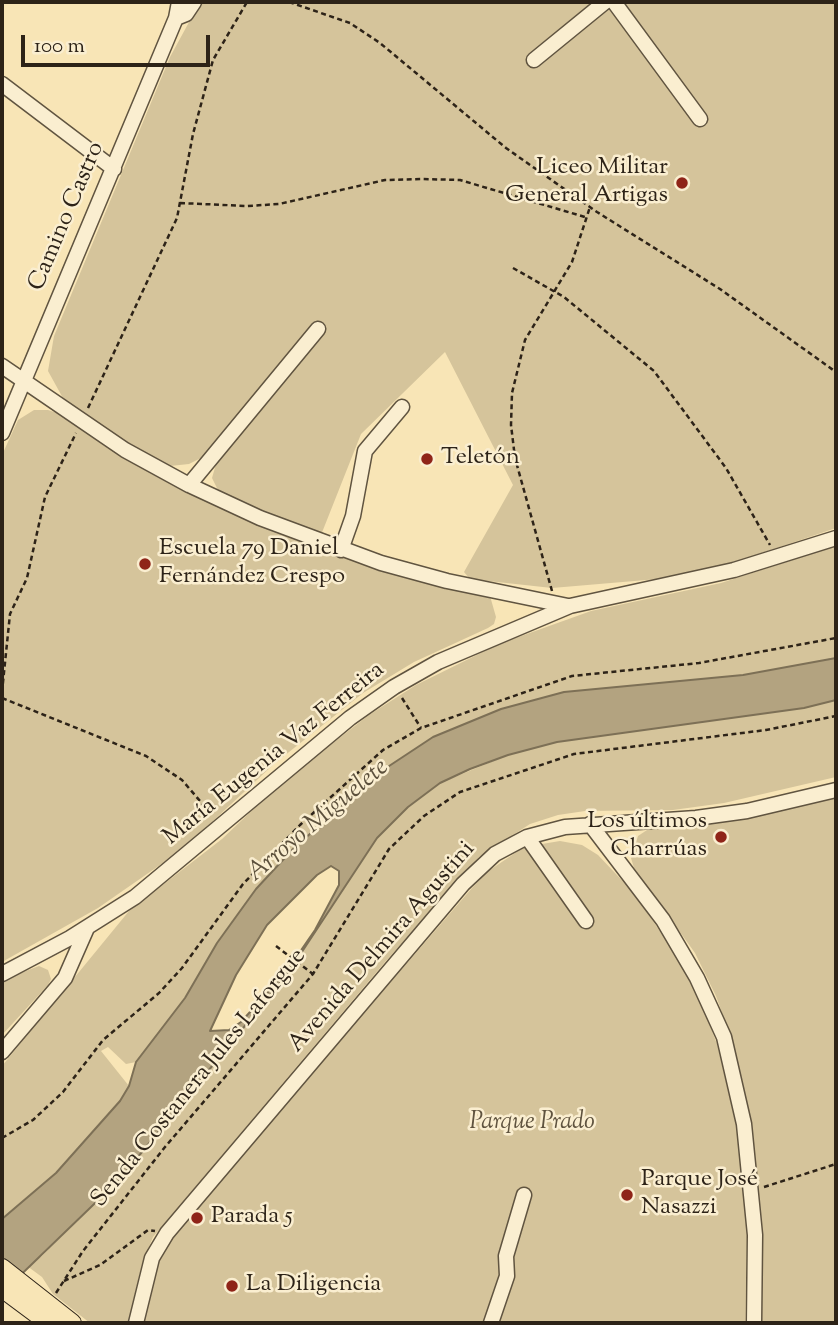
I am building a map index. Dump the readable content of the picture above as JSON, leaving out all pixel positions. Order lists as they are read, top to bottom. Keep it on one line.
{"streets":{"street":["Camino Castro","María Eugenia Vaz Ferreira","Avenida Delmira Agustini"],"path":["Senda Costanera Jules Laforgue"]},"water":["Arroyo Miguelete"],"parks":["Parque Prado"],"places":["Liceo Militar General Artigas","Teletón","Escuela 79 Daniel Fernández Crespo","Los últimos Charrúas","Parque José Nasazzi","Parada 5","La Diligencia"],"scale_bar":"100 m"}
